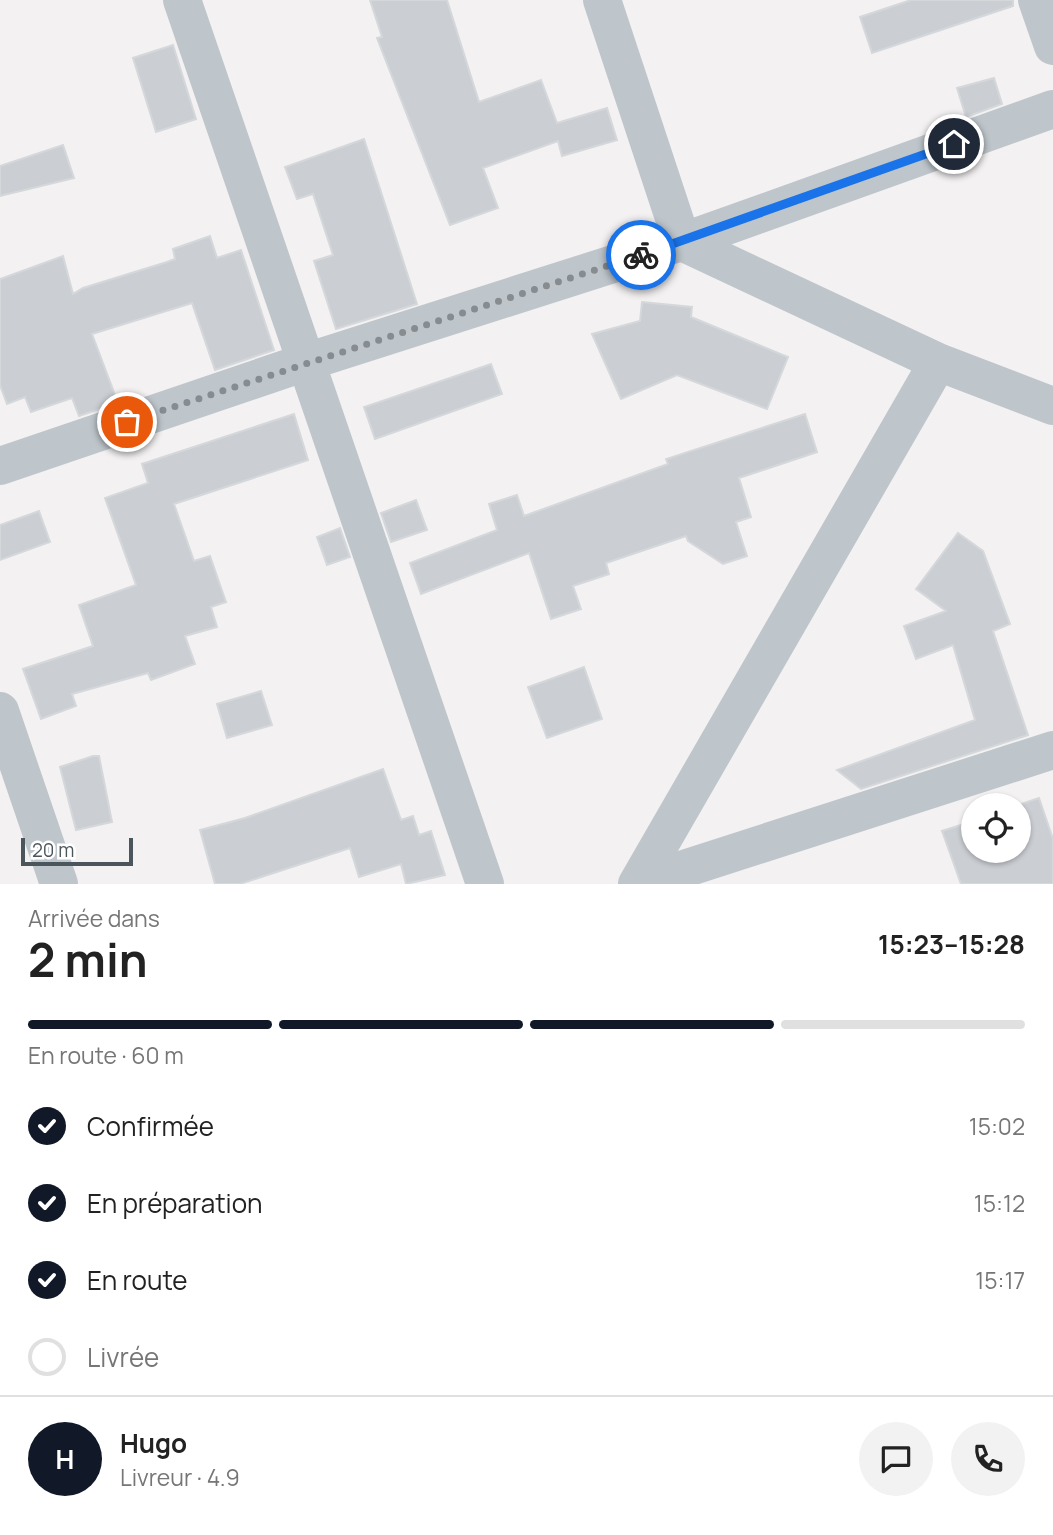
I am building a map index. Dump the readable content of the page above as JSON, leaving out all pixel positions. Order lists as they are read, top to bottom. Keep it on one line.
{"scale_bar":"20 m","page":{"scale":"20 m","heading":["2 min","Arrivée dans","15:23–15:28"],"panel":["Hugo","Livreur · 4.9"],"bar":"En route · 60 m","list":[["Confirmée","15:02"],["En préparation","15:12"],["En route","15:17"],"Livrée"],"round":"H"}}
